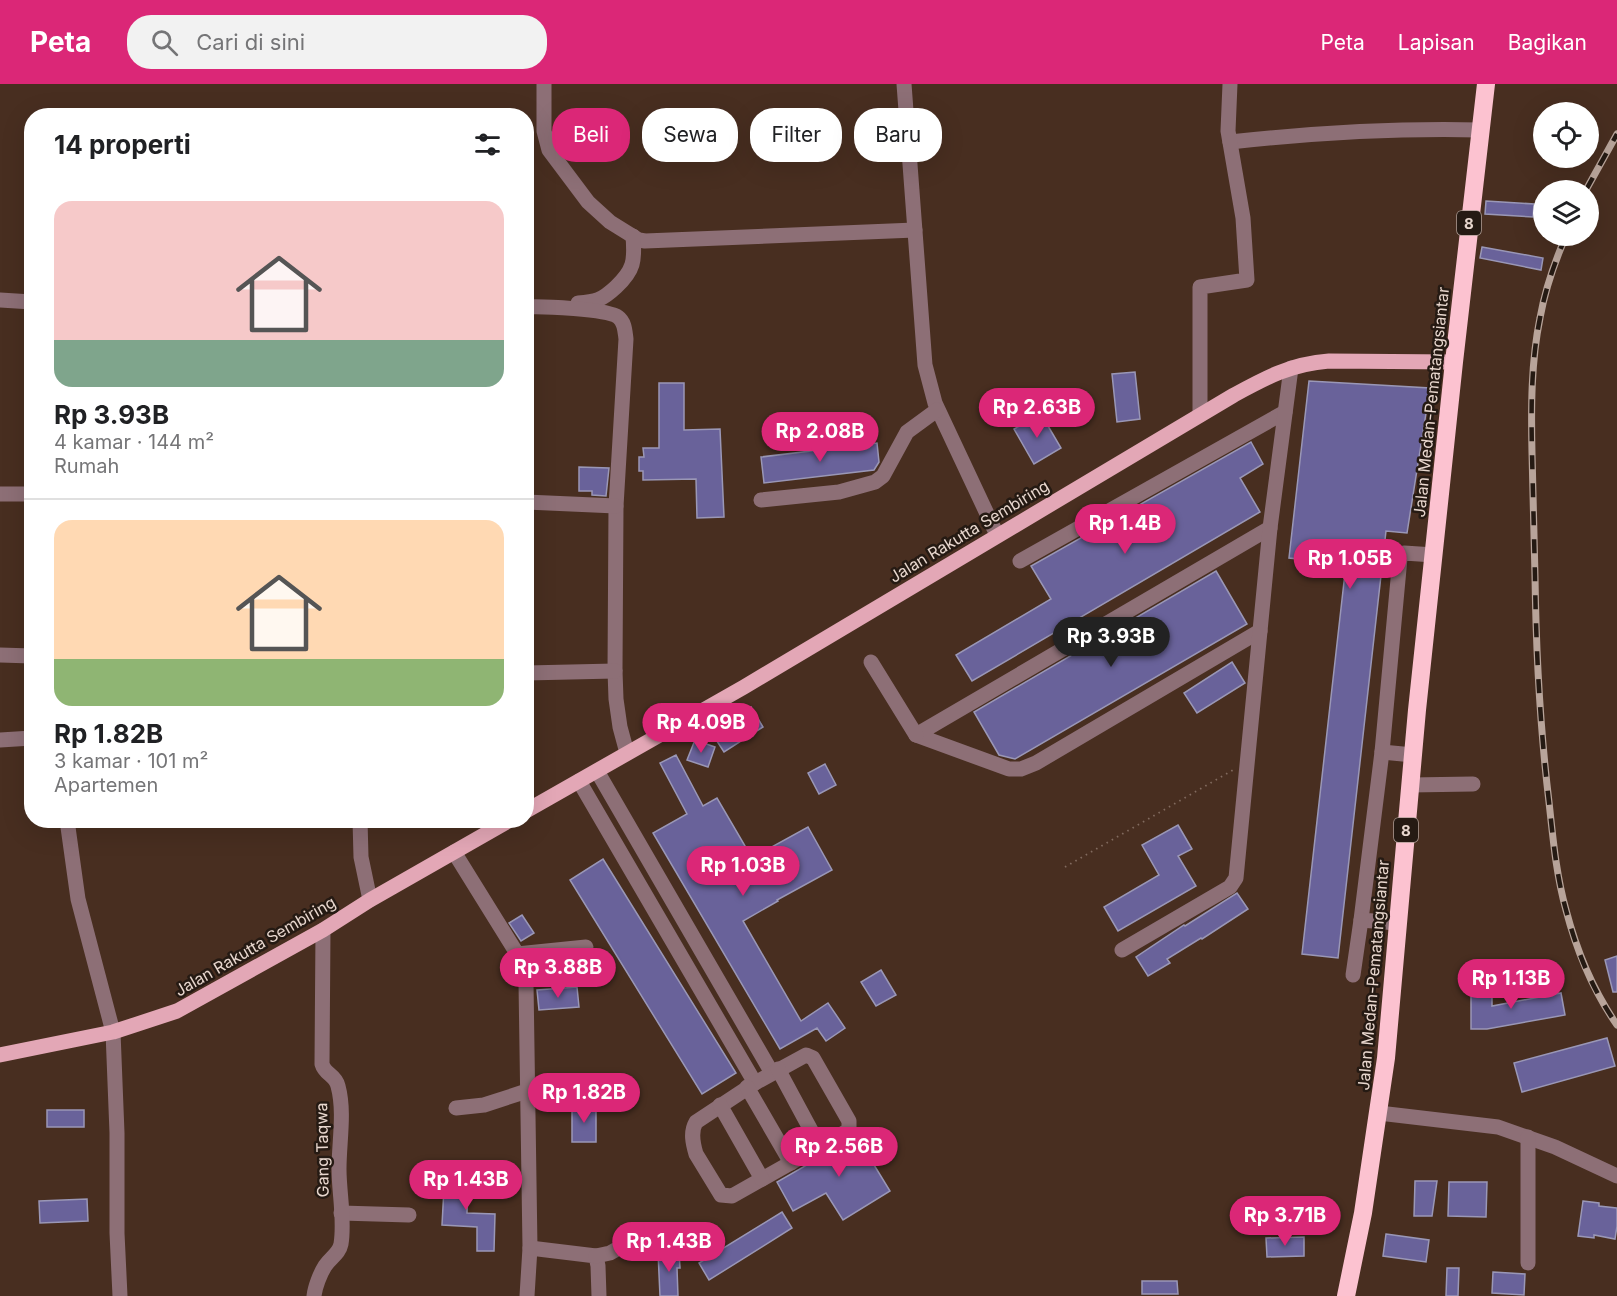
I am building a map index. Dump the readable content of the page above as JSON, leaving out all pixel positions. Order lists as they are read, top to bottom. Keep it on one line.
{"streets":{"highway":["8","Jalan Medan-Pematangsiantar"],"main road":["Jalan Rakutta Sembiring"],"street":["Gang Taqwa"]},"crossings":[["Jalan Medan-Pematangsiantar","Jalan Rakutta Sembiring"],["Jalan Rakutta Sembiring","Gang Taqwa"]],"page":{"header":"Peta","search":"Cari di sini","nav":["Peta","Lapisan","Bagikan"],"chip":["Beli","Sewa","Filter","Baru"],"heading":"14 properti","list":[{"name":"Rp 3.93B","note":"4 kamar · 144 m² · Rumah"},{"name":"Rp 1.82B","note":"3 kamar · 101 m² · Apartemen"}],"price":["Rp 2.63B","Rp 2.08B","Rp 1.4B","Rp 1.05B","Rp 3.93B","Rp 4.09B","Rp 1.03B","Rp 3.88B","Rp 1.13B","Rp 1.82B","Rp 2.56B","Rp 1.43B","Rp 3.71B","Rp 1.43B"]}}
